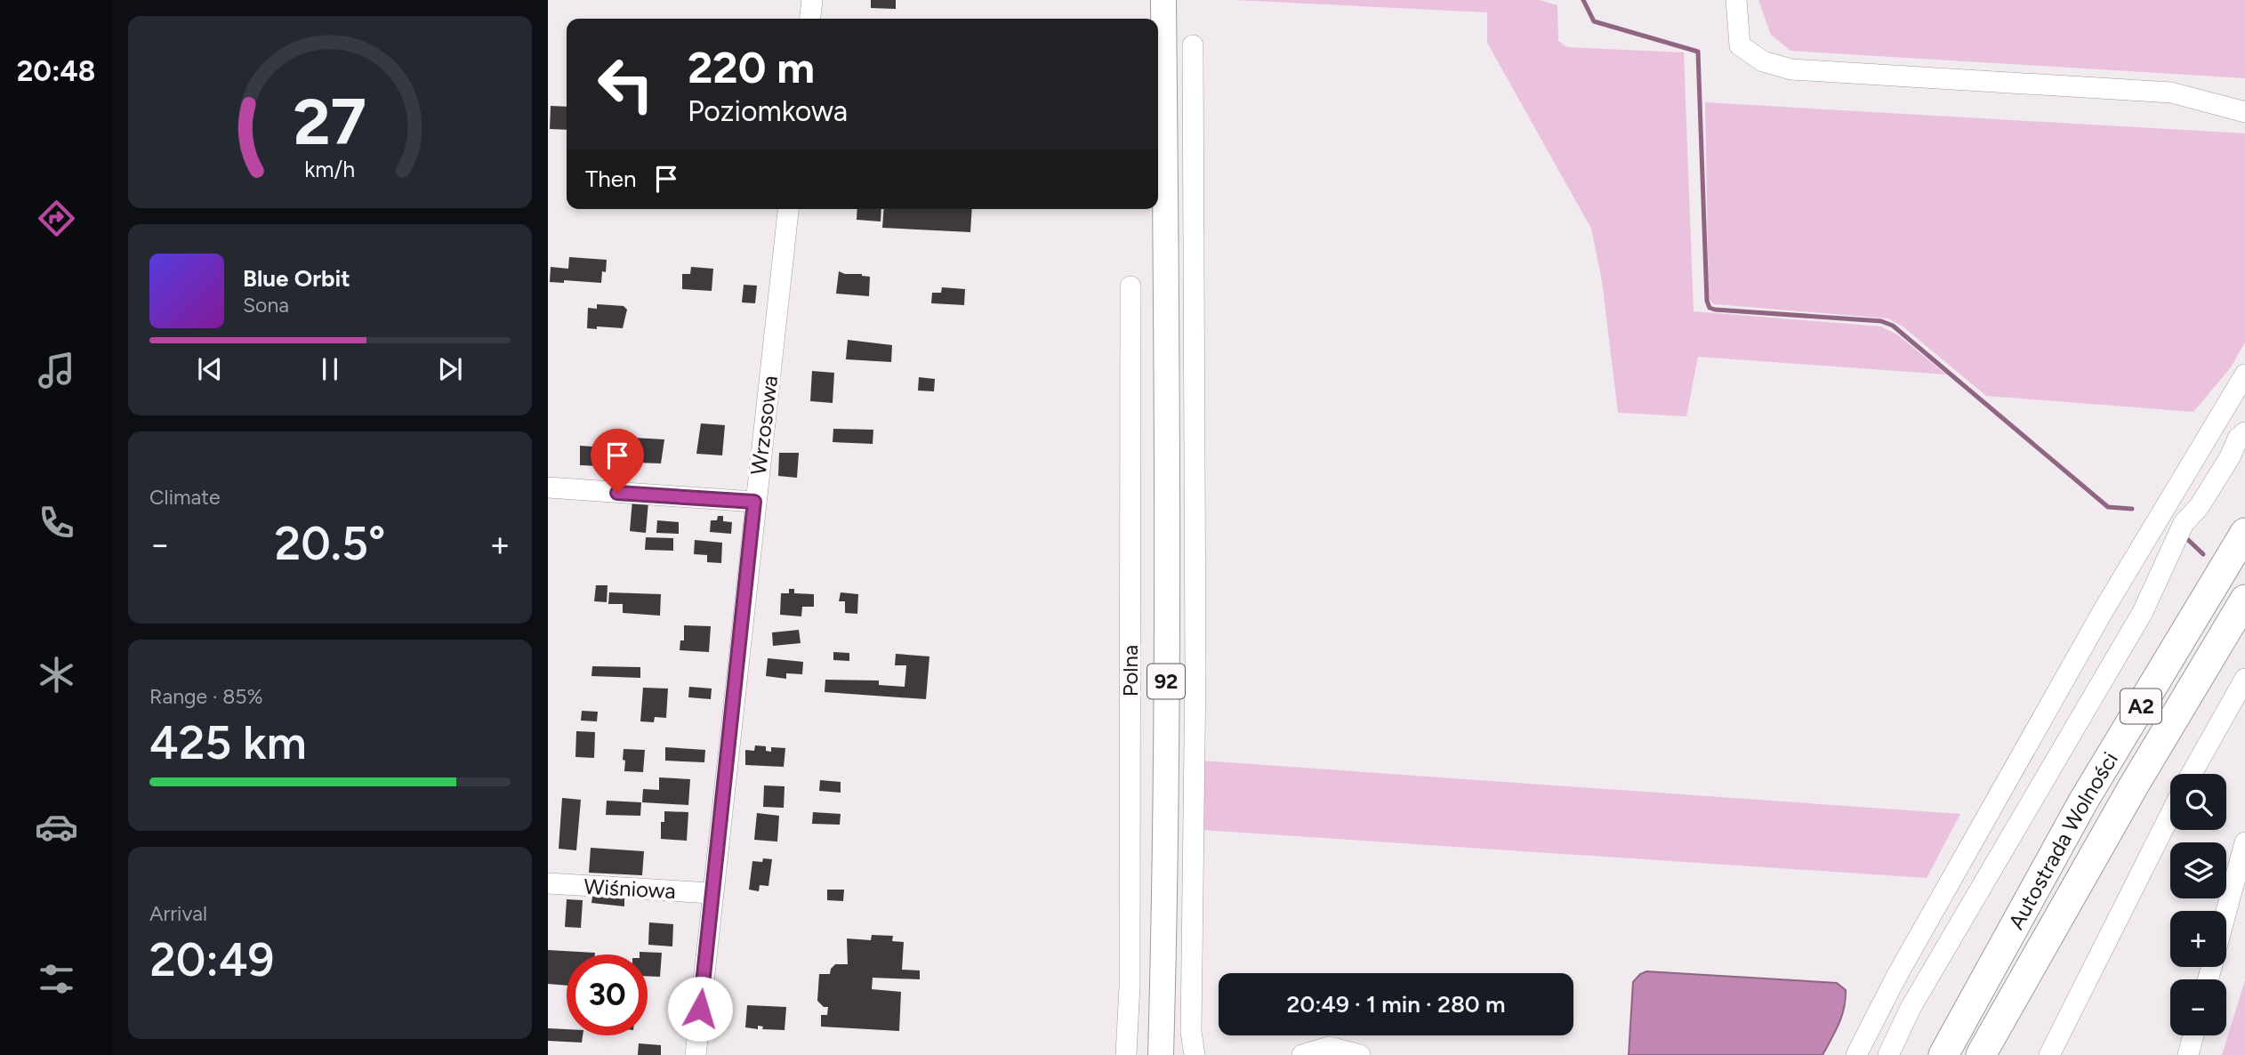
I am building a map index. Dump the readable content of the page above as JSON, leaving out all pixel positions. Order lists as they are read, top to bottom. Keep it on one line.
{"streets":{"highway":["A2","Autostrada Wolności"],"main road":["92"],"street":["Wrzosowa","Polna","Wiśniowa"]},"crossings":[["Wrzosowa","Wiśniowa"]],"page":{"tabs":"20:48","turn":["220 m","Poziomkowa"],"then":"Then","song":["Blue Orbit","Sona"],"tile":["Climate",["Range · 85%","425 km"],["Arrival","20:49"]],"heat":["−","20.5°","+"],"map_buttons":["+","−"],"limit":"30","trip":"20:49 · 1 min · 280 m","gauge":["27","km/h"]}}
